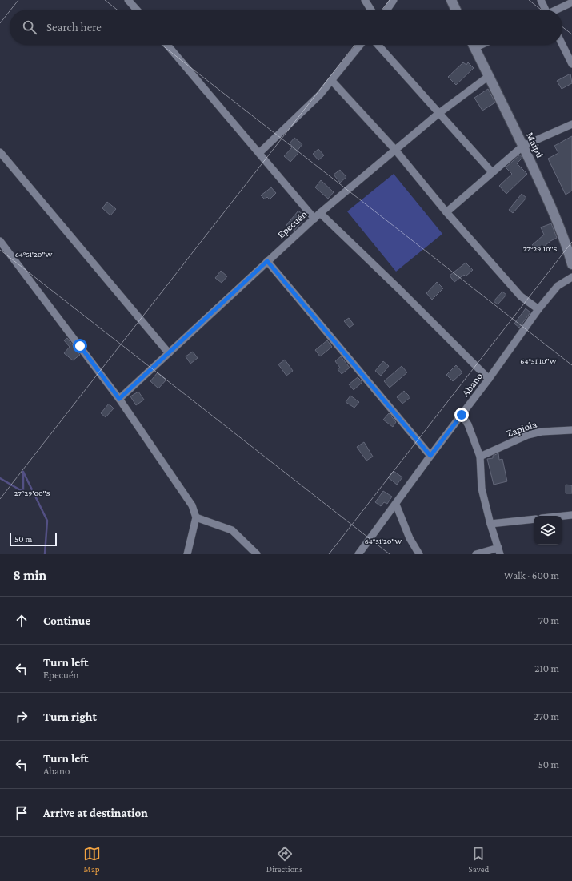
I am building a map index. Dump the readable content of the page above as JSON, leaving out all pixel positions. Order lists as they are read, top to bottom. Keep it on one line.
{"streets":{"main road":["Maipú"],"street":["Epecuén","Abano","Zapiola"]},"crossings":[["Maipú","Epecuén"]],"scale_bar":"50 m","page":{"search":"Search here","scale":"50 m","heading":["8 min","Walk · 600 m"],"list":[["Continue","70 m"],["Turn left","Epecuén","210 m"],["Turn right","270 m"],["Turn left","Abano","50 m"],"Arrive at destination"],"nav":["Map","Directions","Saved"]},"coordinates":["27°29'10\"S","64°51'20\"W","64°51'10\"W","27°29'00\"S"]}
